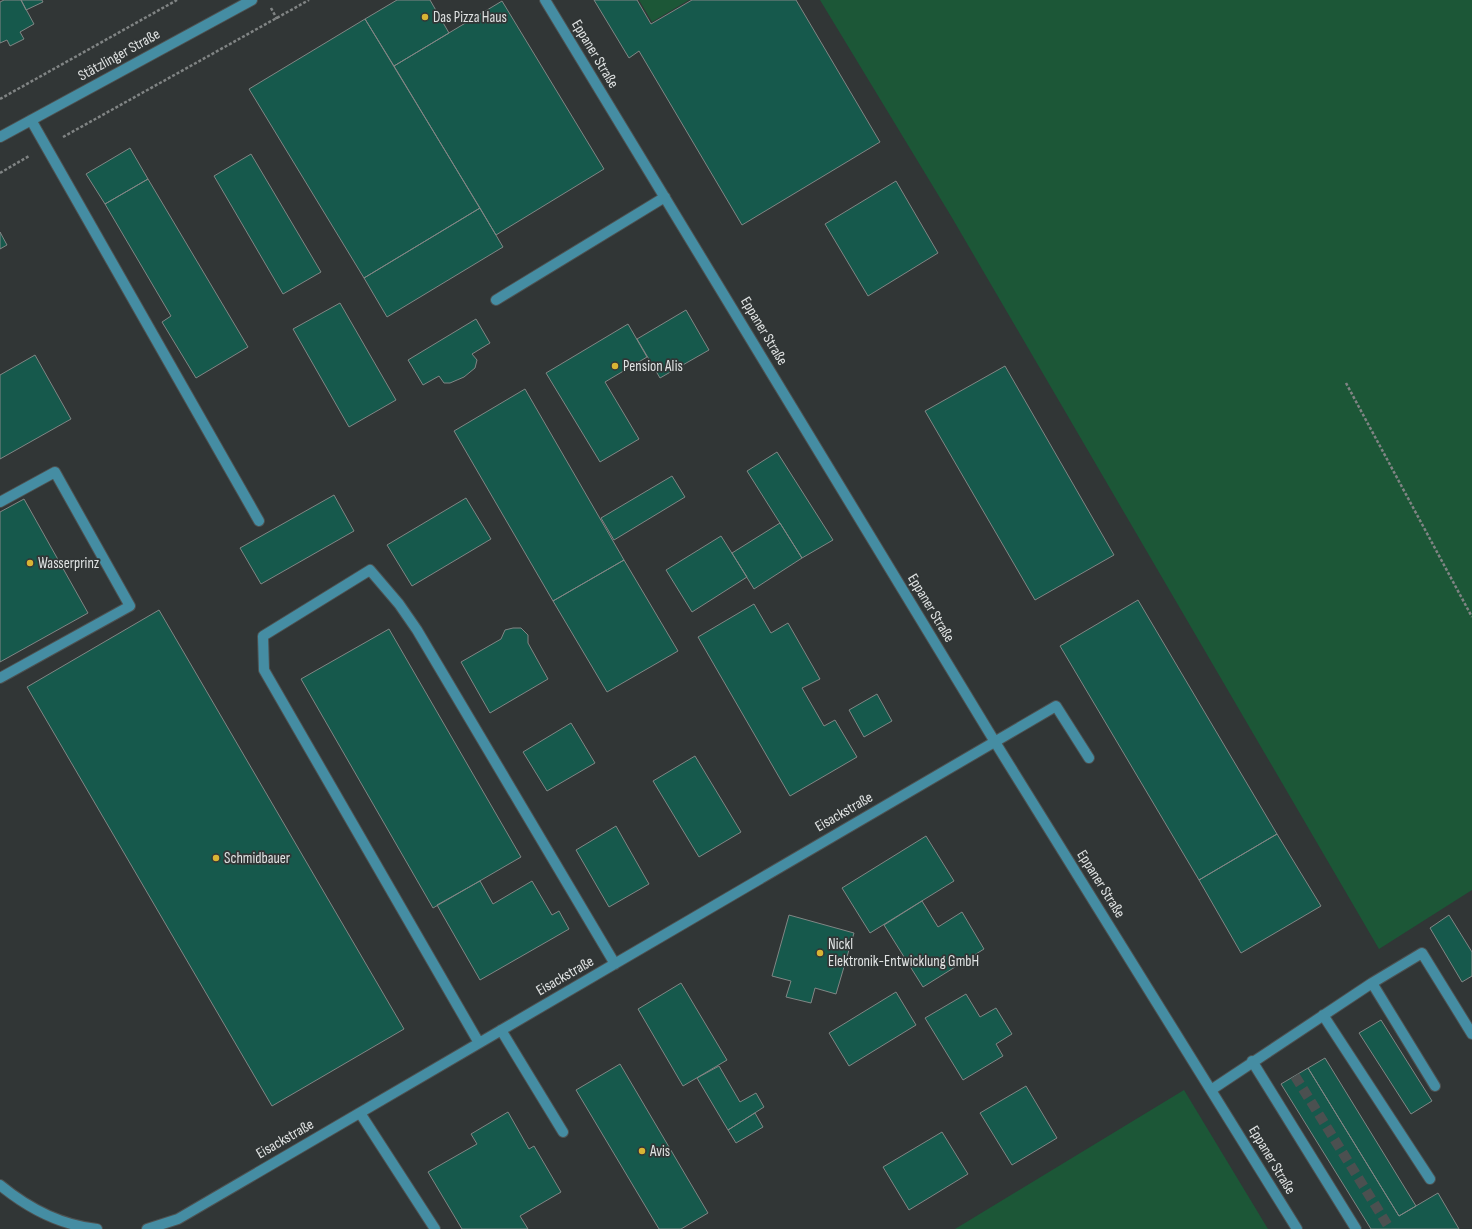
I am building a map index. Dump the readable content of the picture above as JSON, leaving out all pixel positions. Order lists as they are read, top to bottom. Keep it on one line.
{"streets":{"street":["Eppaner Straße","Stätzlinger Straße","Eisackstraße"]},"crossings":[["Eppaner Straße","Eisackstraße"]],"places":["Das Pizza Haus","Pension Alis","Wasserprinz","Schmidbauer","Nickl Elektronik-Entwicklung GmbH","Avis"]}
